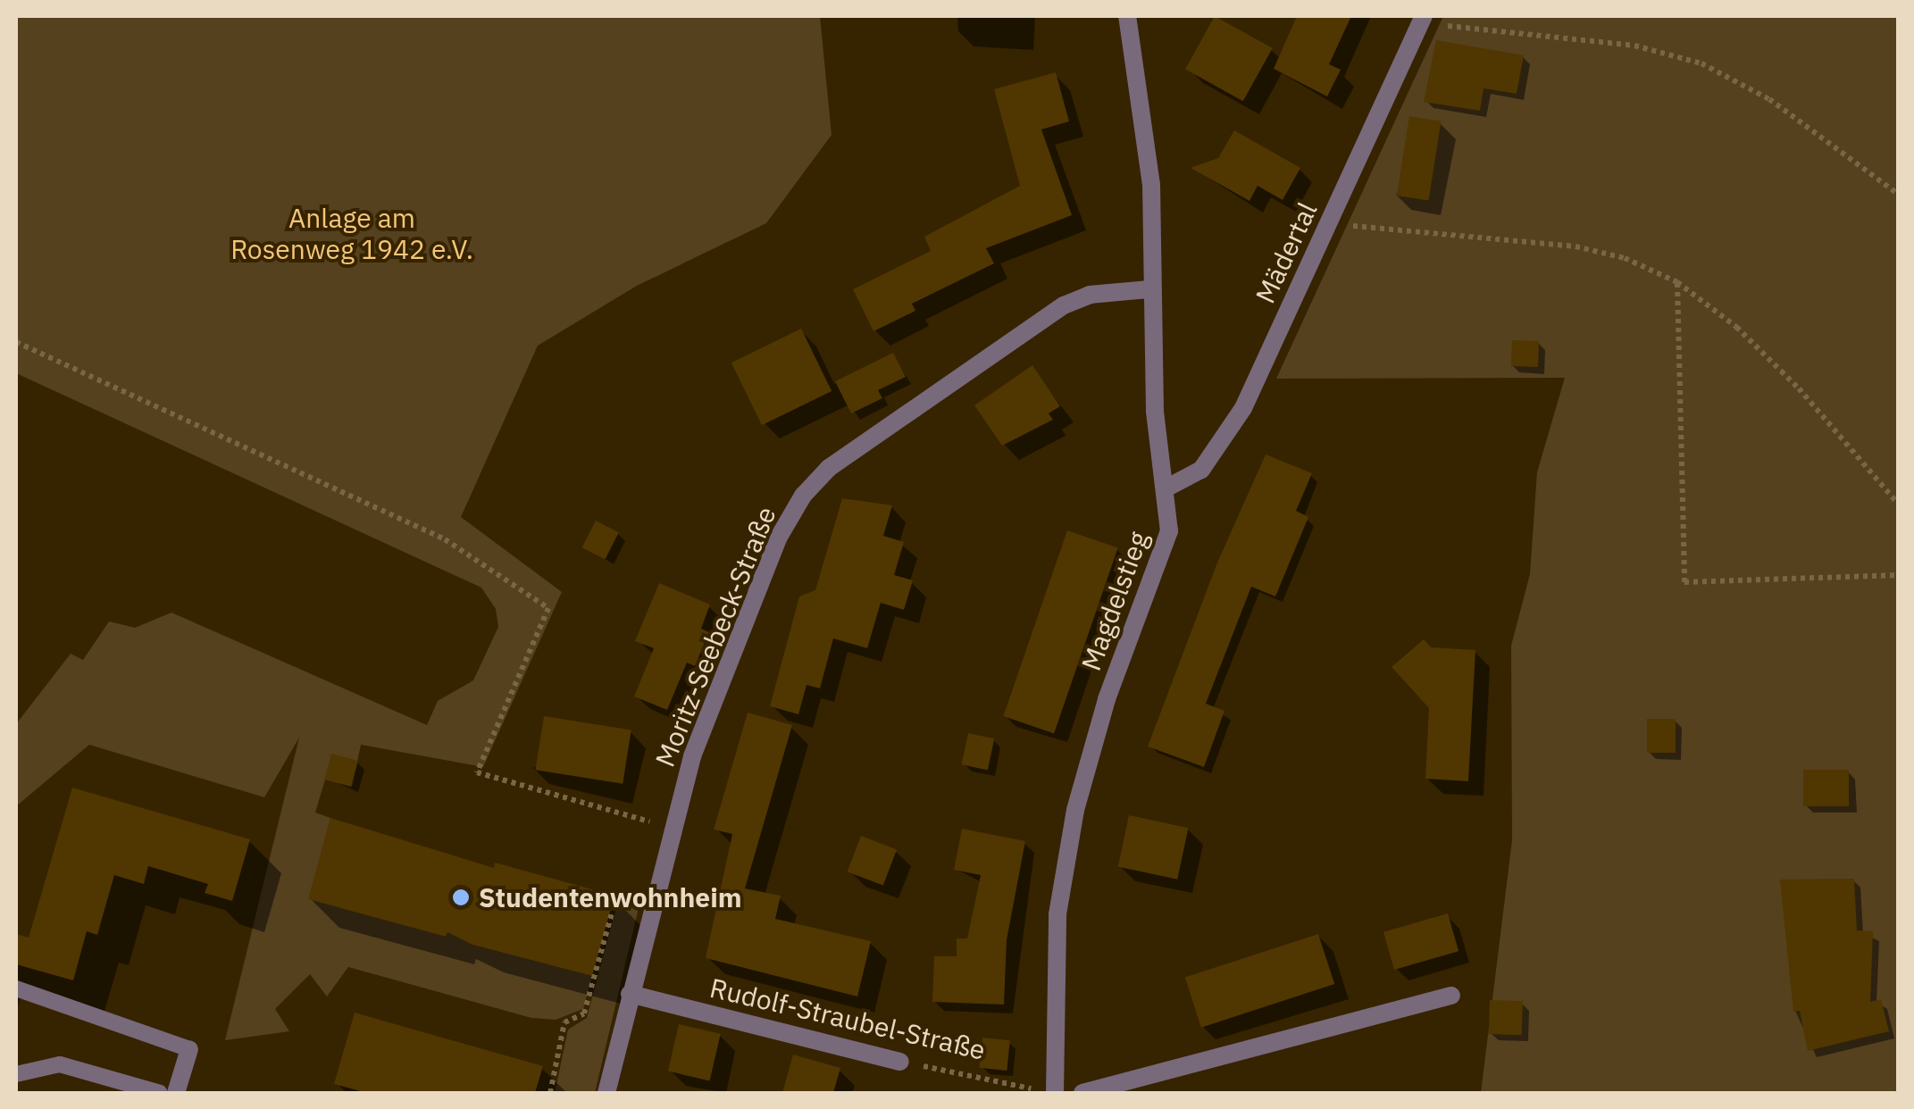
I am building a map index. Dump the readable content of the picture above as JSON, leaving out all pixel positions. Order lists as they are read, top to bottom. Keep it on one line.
{"streets":{"street":["Mädertal","Magdelstieg","Moritz-Seebeck-Straße","Rudolf-Straubel-Straße"]},"crossings":[["Mädertal","Magdelstieg"],["Magdelstieg","Moritz-Seebeck-Straße"],["Moritz-Seebeck-Straße","Rudolf-Straubel-Straße"]],"parks":["Anlage am Rosenweg 1942 e.V."],"places":["Studentenwohnheim"]}
